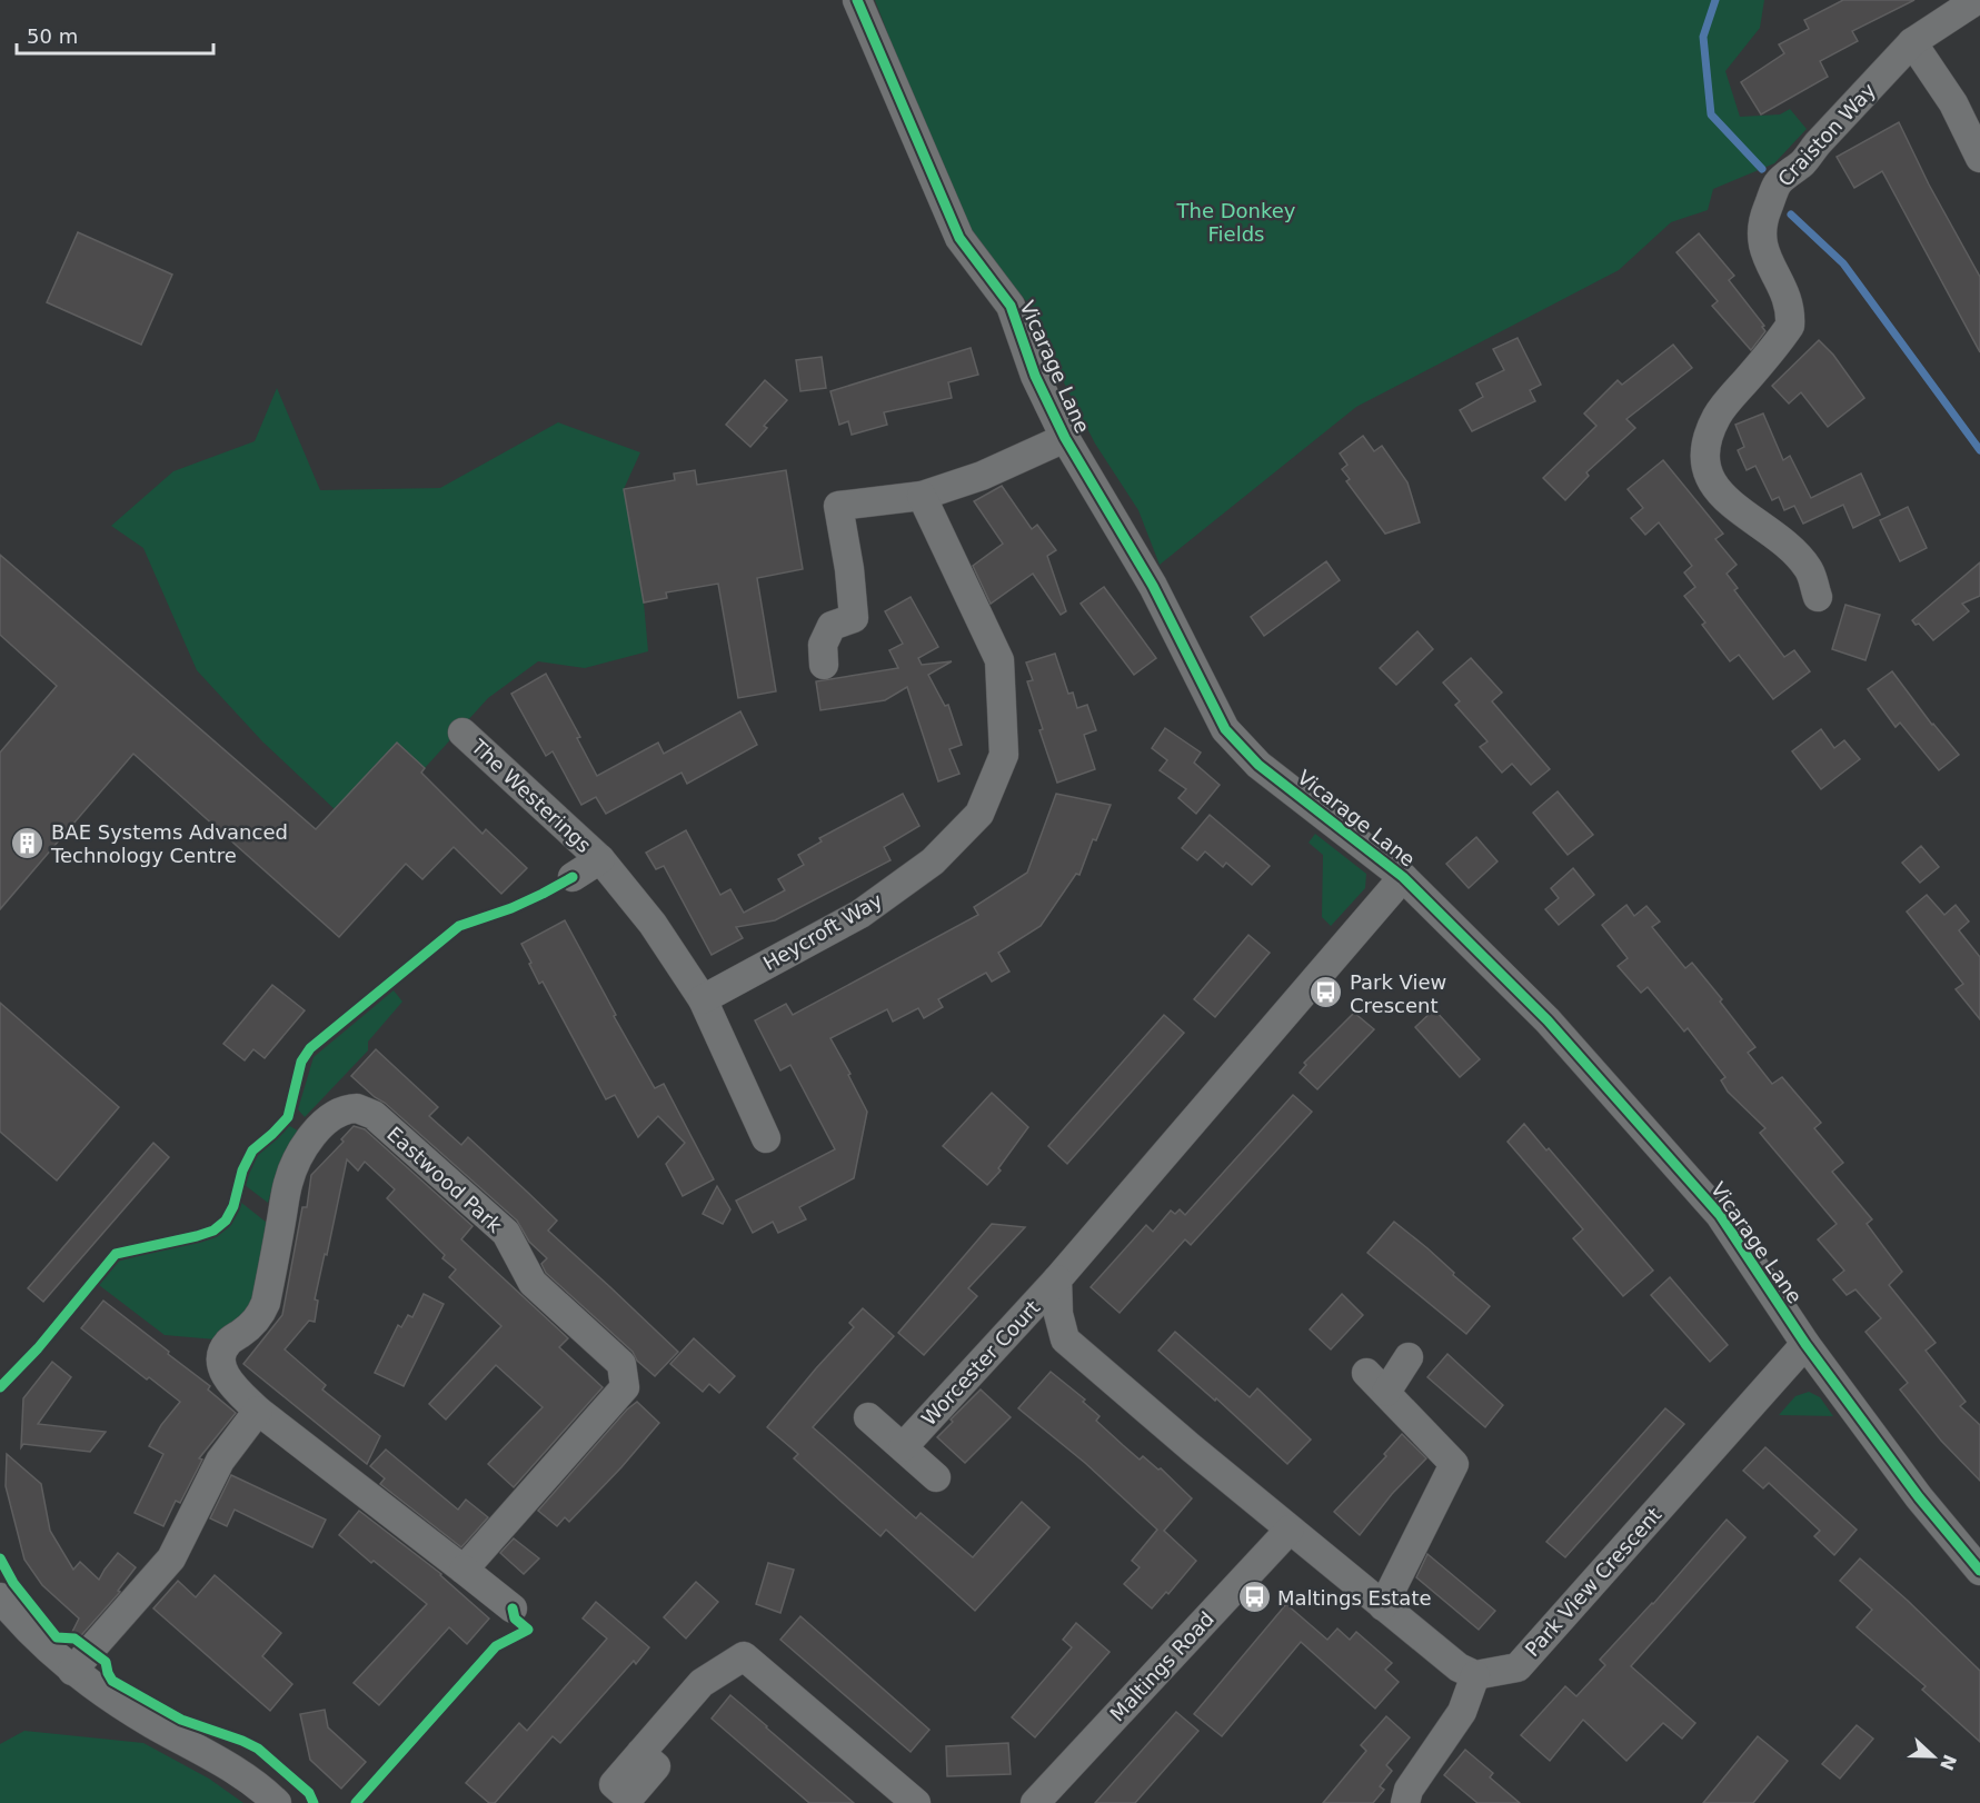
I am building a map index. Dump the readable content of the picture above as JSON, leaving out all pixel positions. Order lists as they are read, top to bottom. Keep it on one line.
{"streets":{"street":["Craiston Way","Vicarage Lane","The Westerings","Heycroft Way","Eastwood Park","Worcester Court","Park View Crescent","Maltings Road"]},"crossings":[["Vicarage Lane","Park View Crescent"],["The Westerings","Heycroft Way"]],"parks":["The Donkey Fields"],"places":{"building":["BAE Systems Advanced Technology Centre"],"bus stop":["Park View Crescent","Maltings Estate"]},"scale_bar":"50 m","north":"right"}
